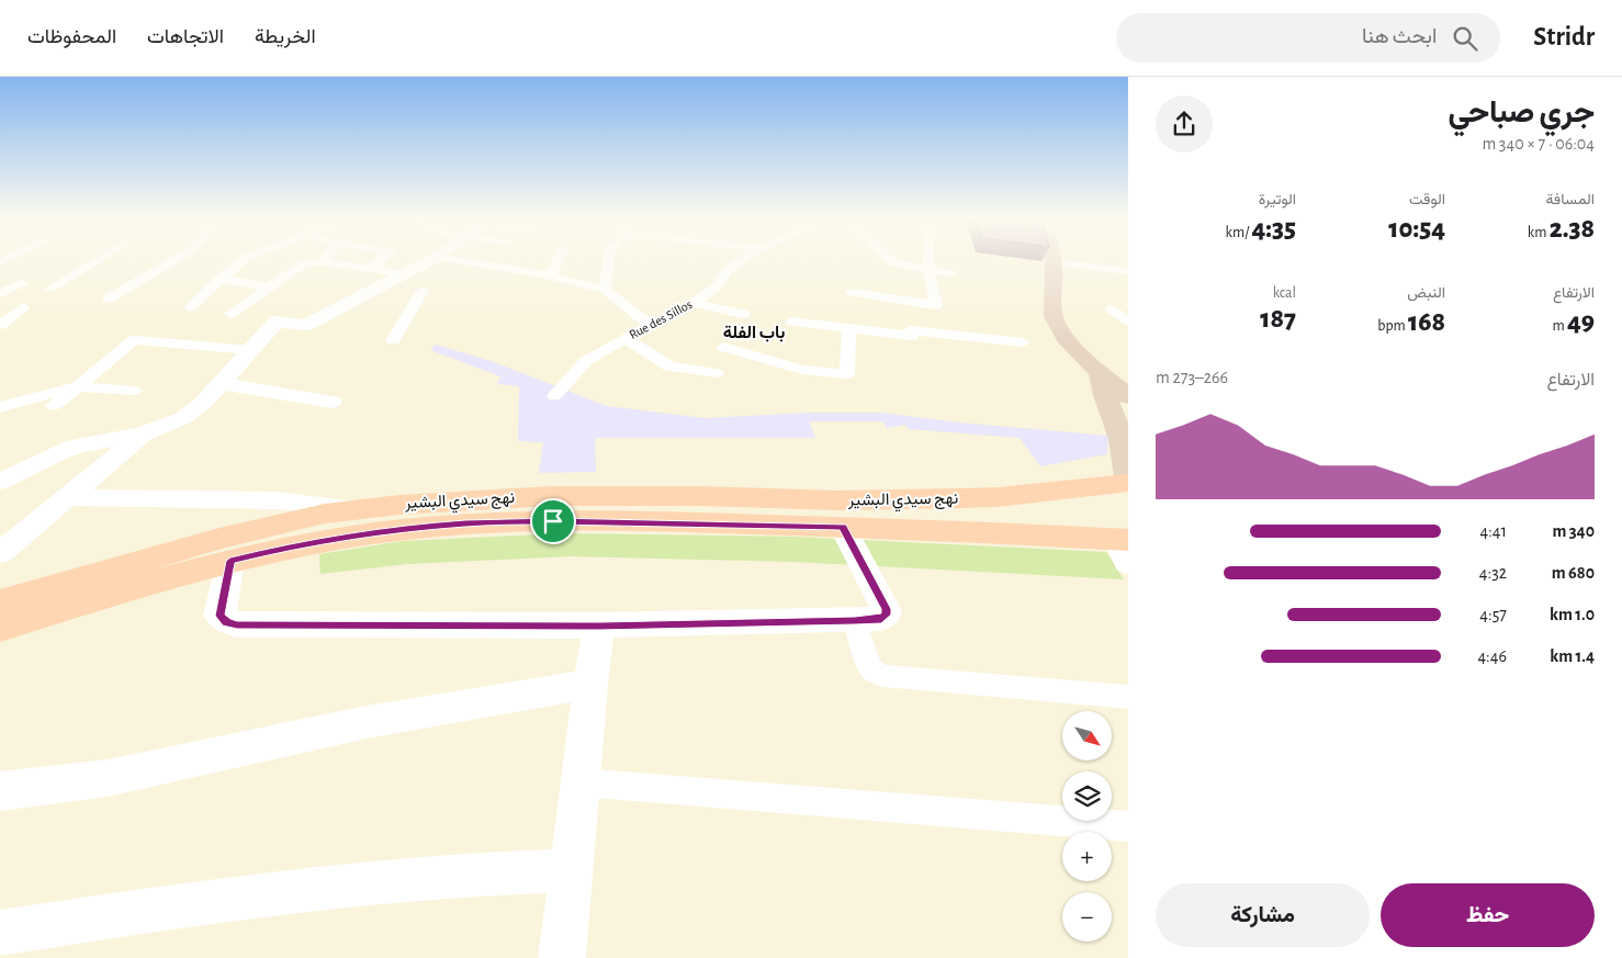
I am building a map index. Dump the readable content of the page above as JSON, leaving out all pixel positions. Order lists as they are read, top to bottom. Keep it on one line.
{"streets":{"main road":["نهج سيدي البشير"],"street":["Rue des Sillos"]},"districts":["باب الفلة"],"north":"bottom right","page":{"header":"Stridr","search":"ابحث هنا","nav":["الخريطة","الاتجاهات","المحفوظات"],"heading":["جري صباحي","06:04 · 7 × 340 m"],"stats":[["المسافة","2.38 km"],["الوقت","10:54"],["الوتيرة","4:35 /km"],["الارتفاع","49 m"],["النبض","168 bpm"],["kcal","187"]],"chart":["الارتفاع","266–273 m"],"list":[{"name":"340 m","note":"4:41"},{"name":"680 m","note":"4:32"},{"name":"1.0 km","note":"4:57"},{"name":"1.4 km","note":"4:46"}],"map_buttons":["+","−"],"buttons":["حفظ","مشاركة"]}}
